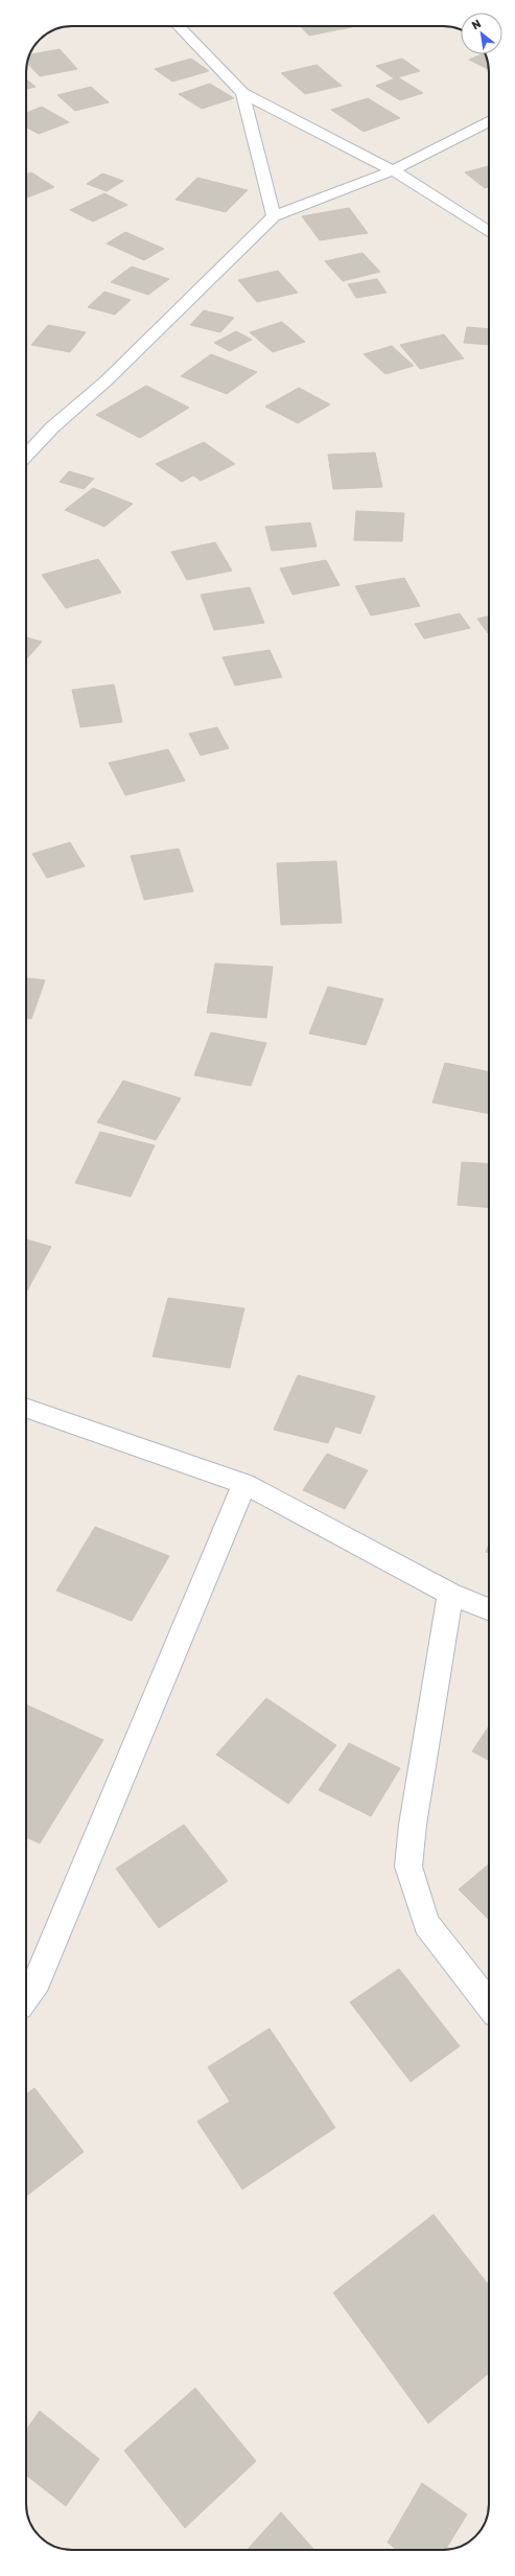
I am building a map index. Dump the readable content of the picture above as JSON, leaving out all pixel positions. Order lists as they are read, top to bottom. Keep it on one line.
{"north":"top left"}
